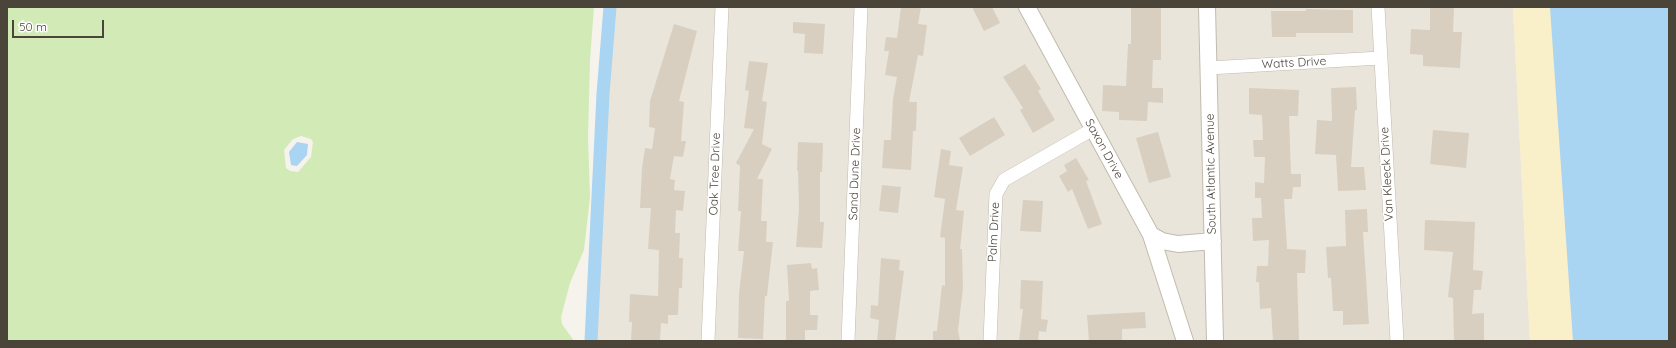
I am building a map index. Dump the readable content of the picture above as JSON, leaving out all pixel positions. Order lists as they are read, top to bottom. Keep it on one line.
{"streets":{"street":["Watts Drive","Saxon Drive","Oak Tree Drive","Sand Dune Drive","South Atlantic Avenue","Van Kleeck Drive","Palm Drive"]},"crossings":[["Watts Drive","South Atlantic Avenue"],["Watts Drive","Van Kleeck Drive"],["Saxon Drive","Palm Drive"]],"scale_bar":"50 m"}
